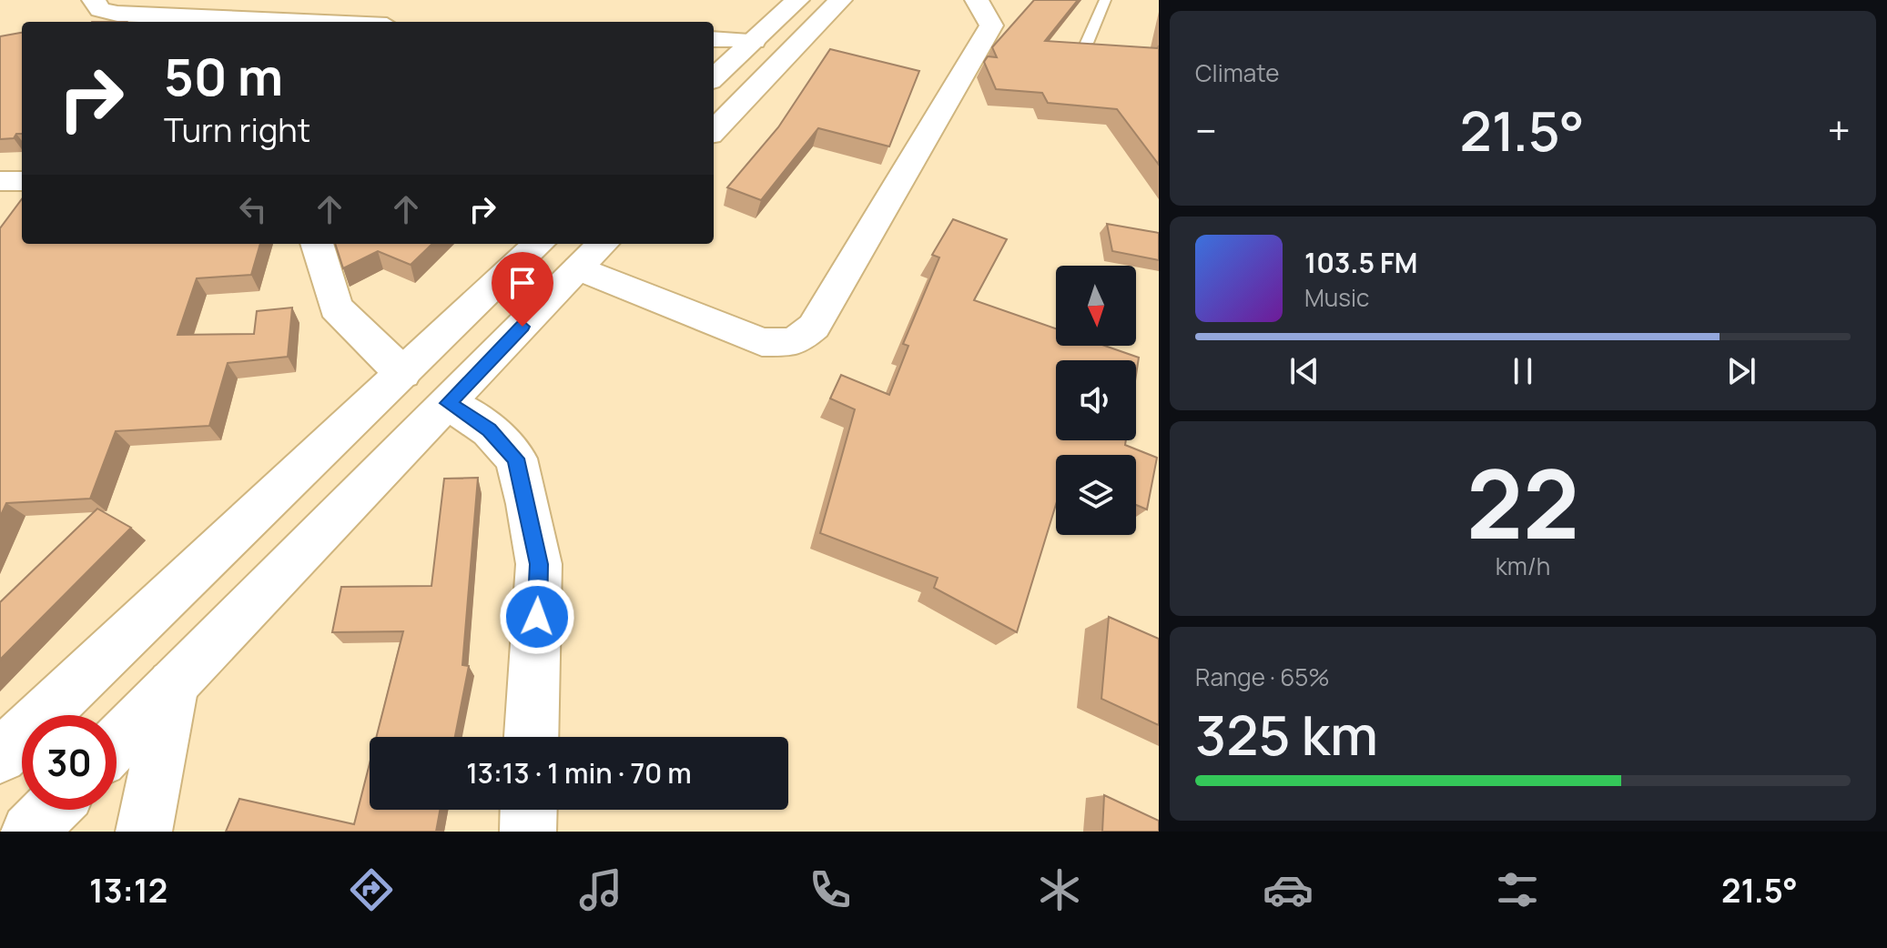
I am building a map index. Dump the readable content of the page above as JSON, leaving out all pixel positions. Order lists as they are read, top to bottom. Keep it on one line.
{"north":"bottom","page":{"tile":["Climate",["22","km/h"],["Range · 65%","325 km"]],"turn":["50 m","Turn right"],"heat":["−","21.5°","+"],"song":["103.5 FM","Music"],"limit":"30","trip":"13:13 · 1 min · 70 m","tabs":["13:12","21.5°"]}}
